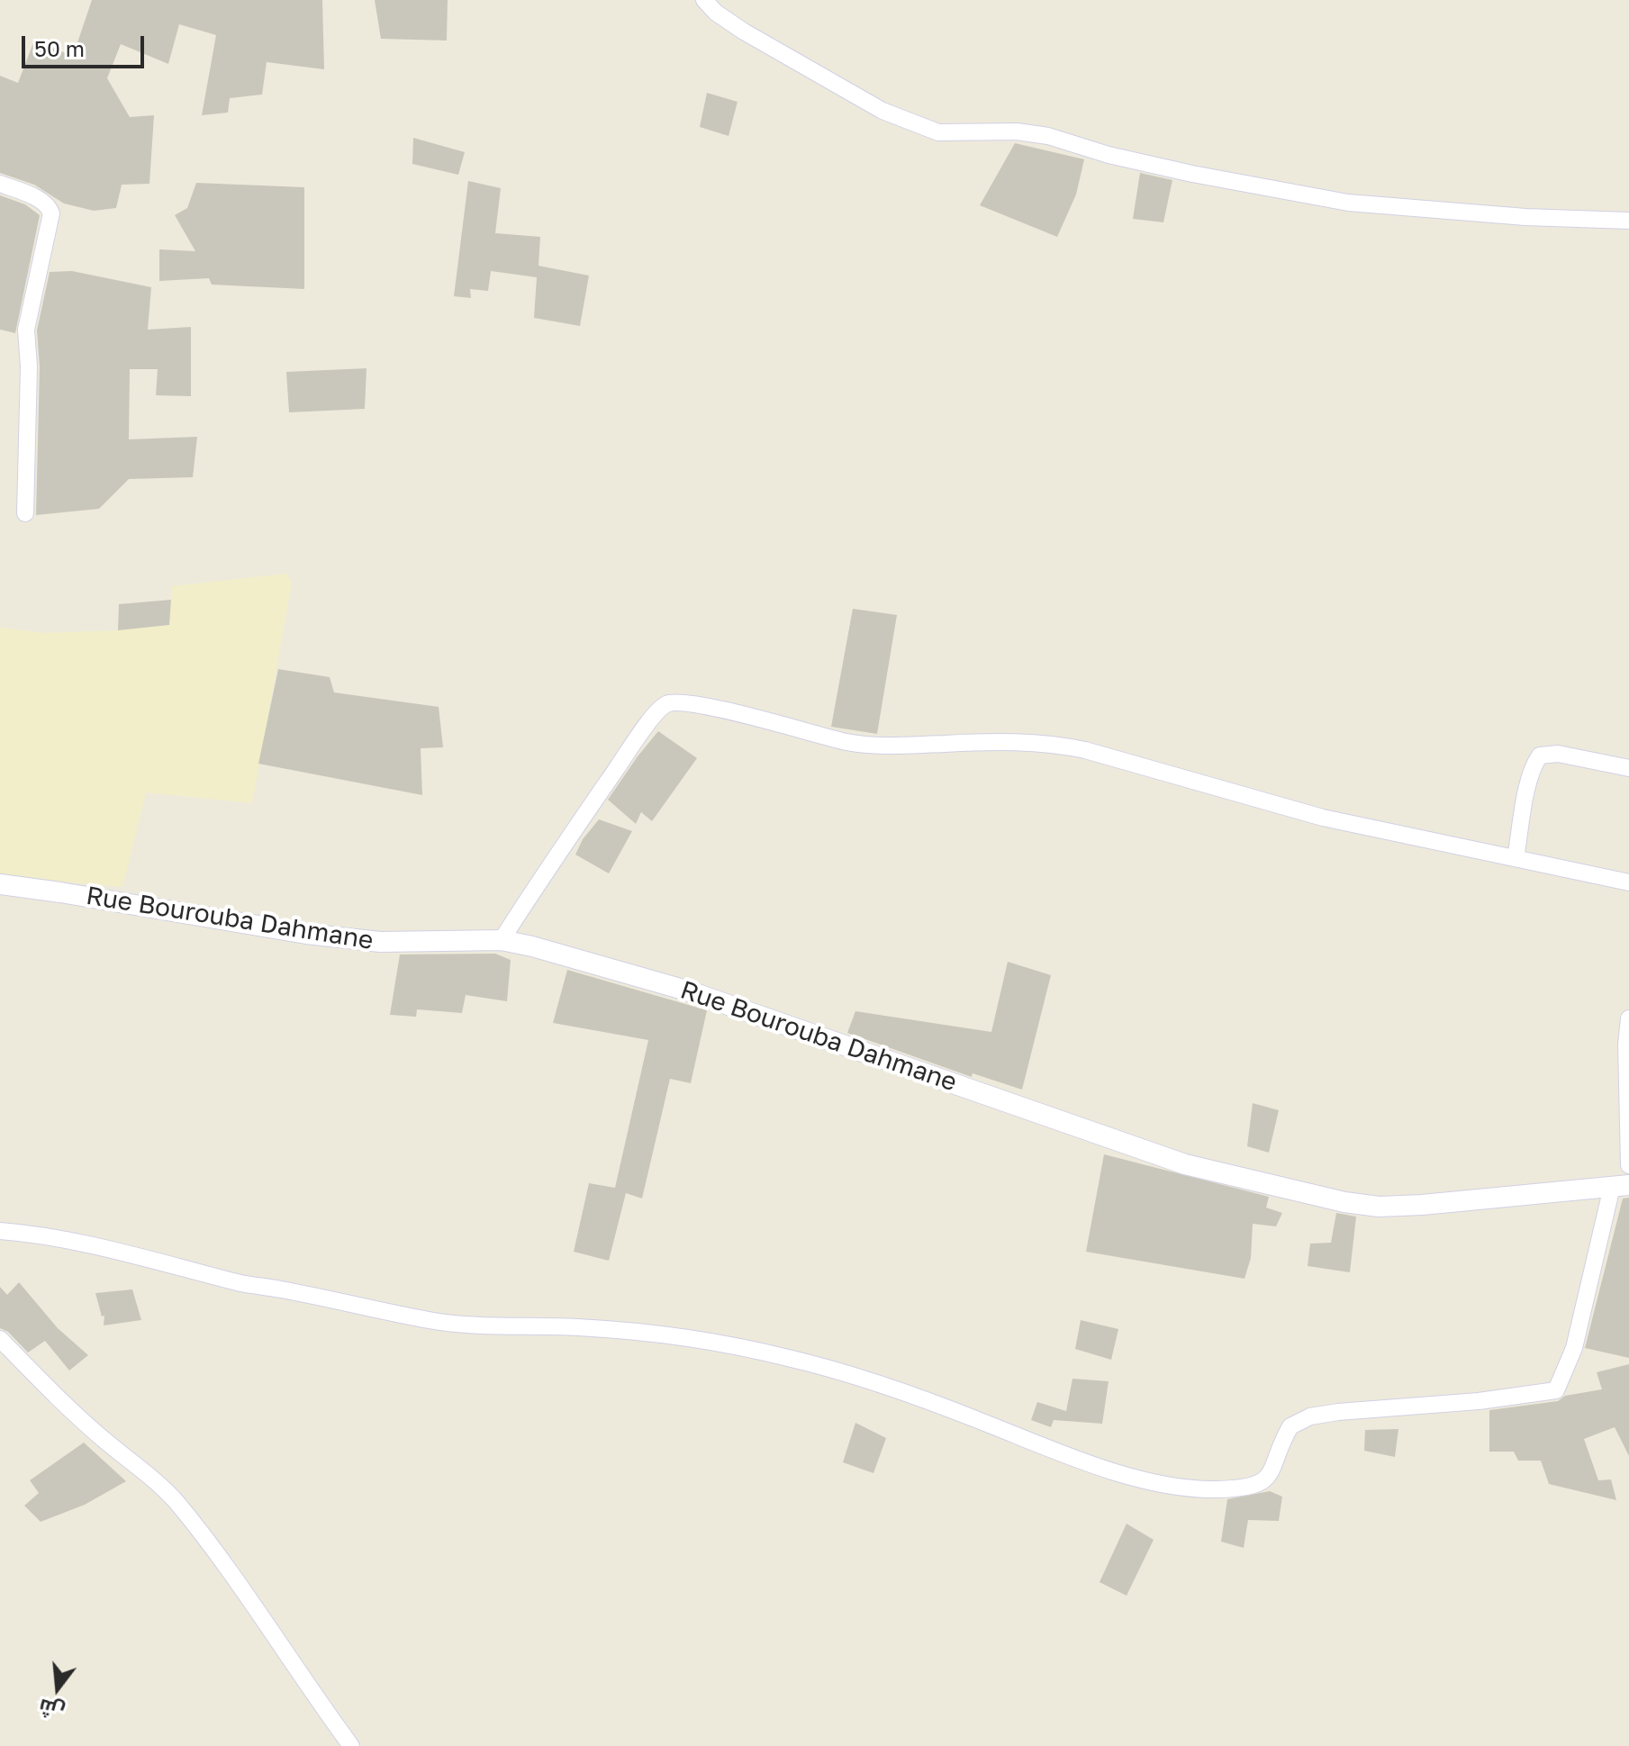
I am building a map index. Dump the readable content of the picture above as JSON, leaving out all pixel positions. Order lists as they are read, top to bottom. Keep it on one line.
{"streets":{"street":["Rue Bourouba Dahmane"]},"scale_bar":"50 m","north":"bottom"}
